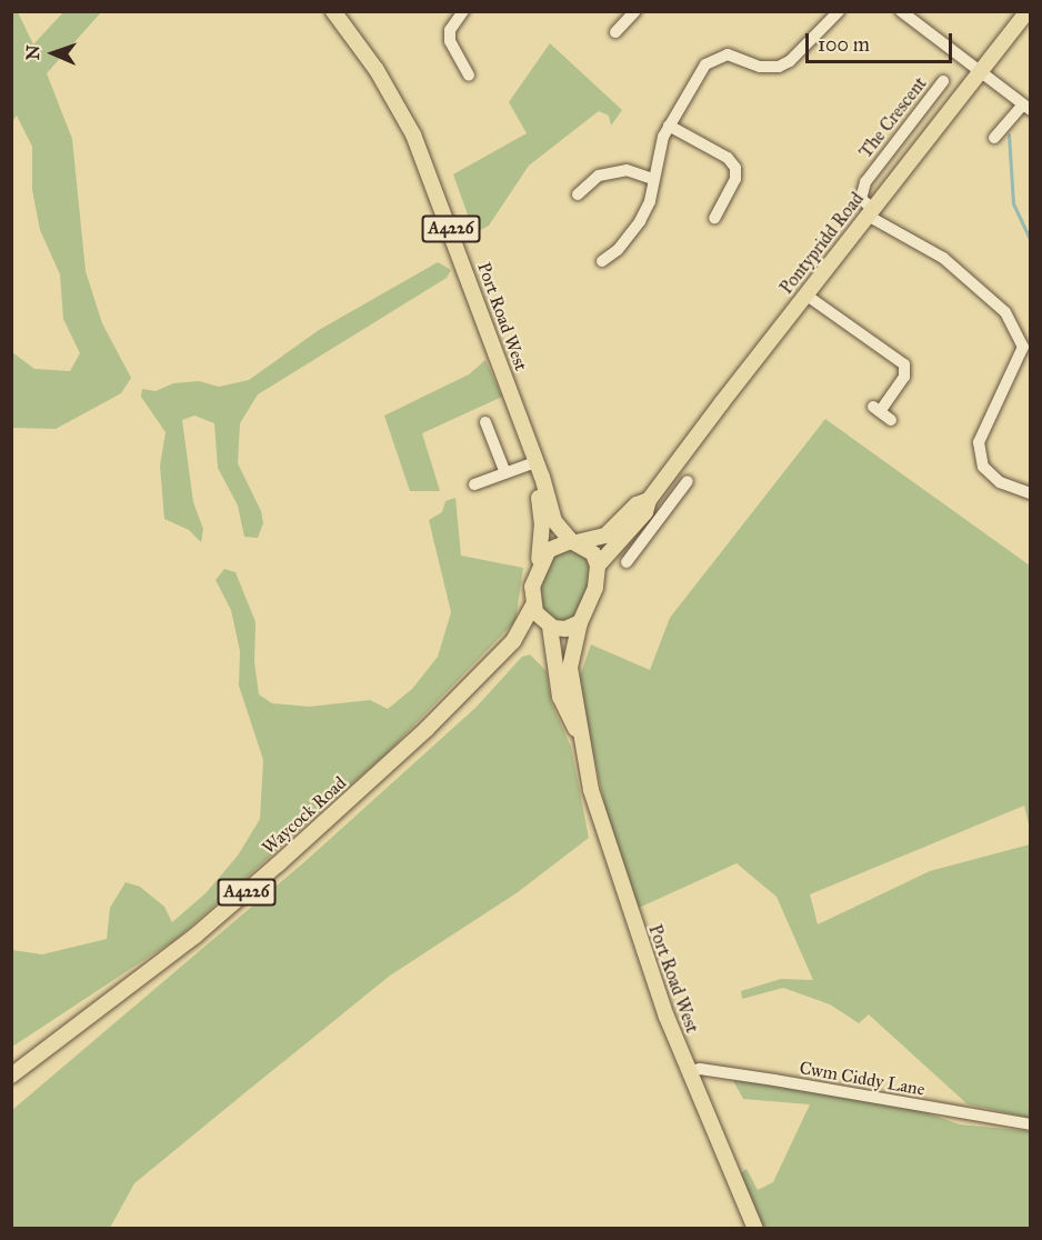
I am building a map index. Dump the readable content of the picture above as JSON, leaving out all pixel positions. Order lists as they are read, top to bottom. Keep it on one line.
{"streets":{"main road":["A4226","Pontypridd Road","Port Road West","Waycock Road"],"street":["The Crescent","Cwm Ciddy Lane"]},"crossings":[["The Crescent","Pontypridd Road"],["Pontypridd Road","Port Road West"],["Pontypridd Road","Waycock Road"],["Port Road West","Waycock Road"],["Port Road West","Cwm Ciddy Lane"]],"scale_bar":"100 m","north":"left"}
